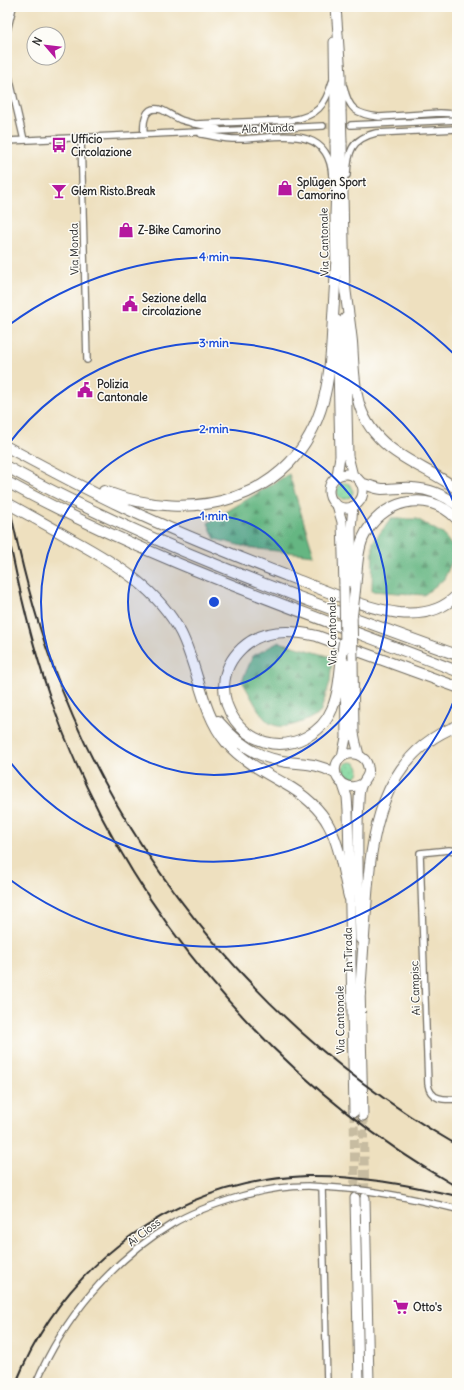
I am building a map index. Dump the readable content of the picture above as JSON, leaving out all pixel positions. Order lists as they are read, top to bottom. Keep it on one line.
{"streets":{"main road":["Via Cantonale","In Tirada"],"street":["Ala Munda","Via Monda","Ai Campisc","Ai Cioss"]},"crossings":[["Ala Munda","Via Cantonale"],["Ala Munda","Via Monda"],["Via Cantonale","In Tirada"]],"places":{"bus stop":["Ufficio Circolazione"],"shop":["Splügen Sport Camorino","Z-Bike Camorino"],"bar":["Glem Risto.Break"],"public building":["Sezione della circolazione","Polizia Cantonale"],"supermarket":["Otto's"]},"north":"top left","rings":["4 min","3 min","2 min","1 min"]}
